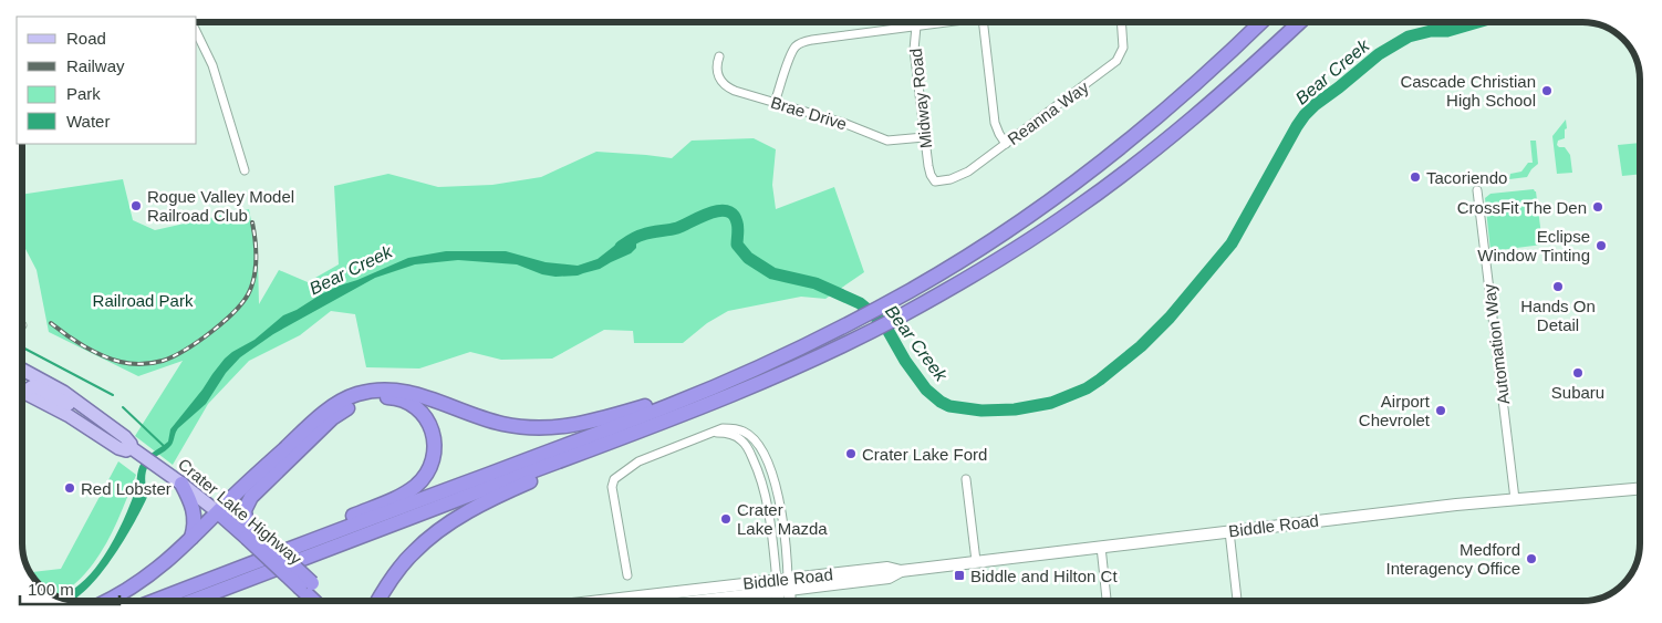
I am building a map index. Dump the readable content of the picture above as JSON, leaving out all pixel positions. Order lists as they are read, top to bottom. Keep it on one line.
{"streets":{"highway":["Crater Lake Highway"],"main road":["Biddle Road"],"street":["Midway Road","Brae Drive","Reanna Way","Automation Way"]},"crossings":[["Midway Road","Brae Drive"],["Midway Road","Reanna Way"],["Automation Way","Biddle Road"]],"water":["Bear Creek"],"parks":["Railroad Park"],"places":{"other":["Cascade Christian High School","Tacoriendo","Rogue Valley Model Railroad Club","CrossFit The Den","Eclipse Window Tinting","Hands On Detail","Subaru","Airport Chevrolet","Crater Lake Ford","Red Lobster","Crater Lake Mazda","Medford Interagency Office"],"transit":["Biddle and Hilton Ct"]},"legend":["Road","Railway","Park","Water"],"scale_bar":"100 m"}
